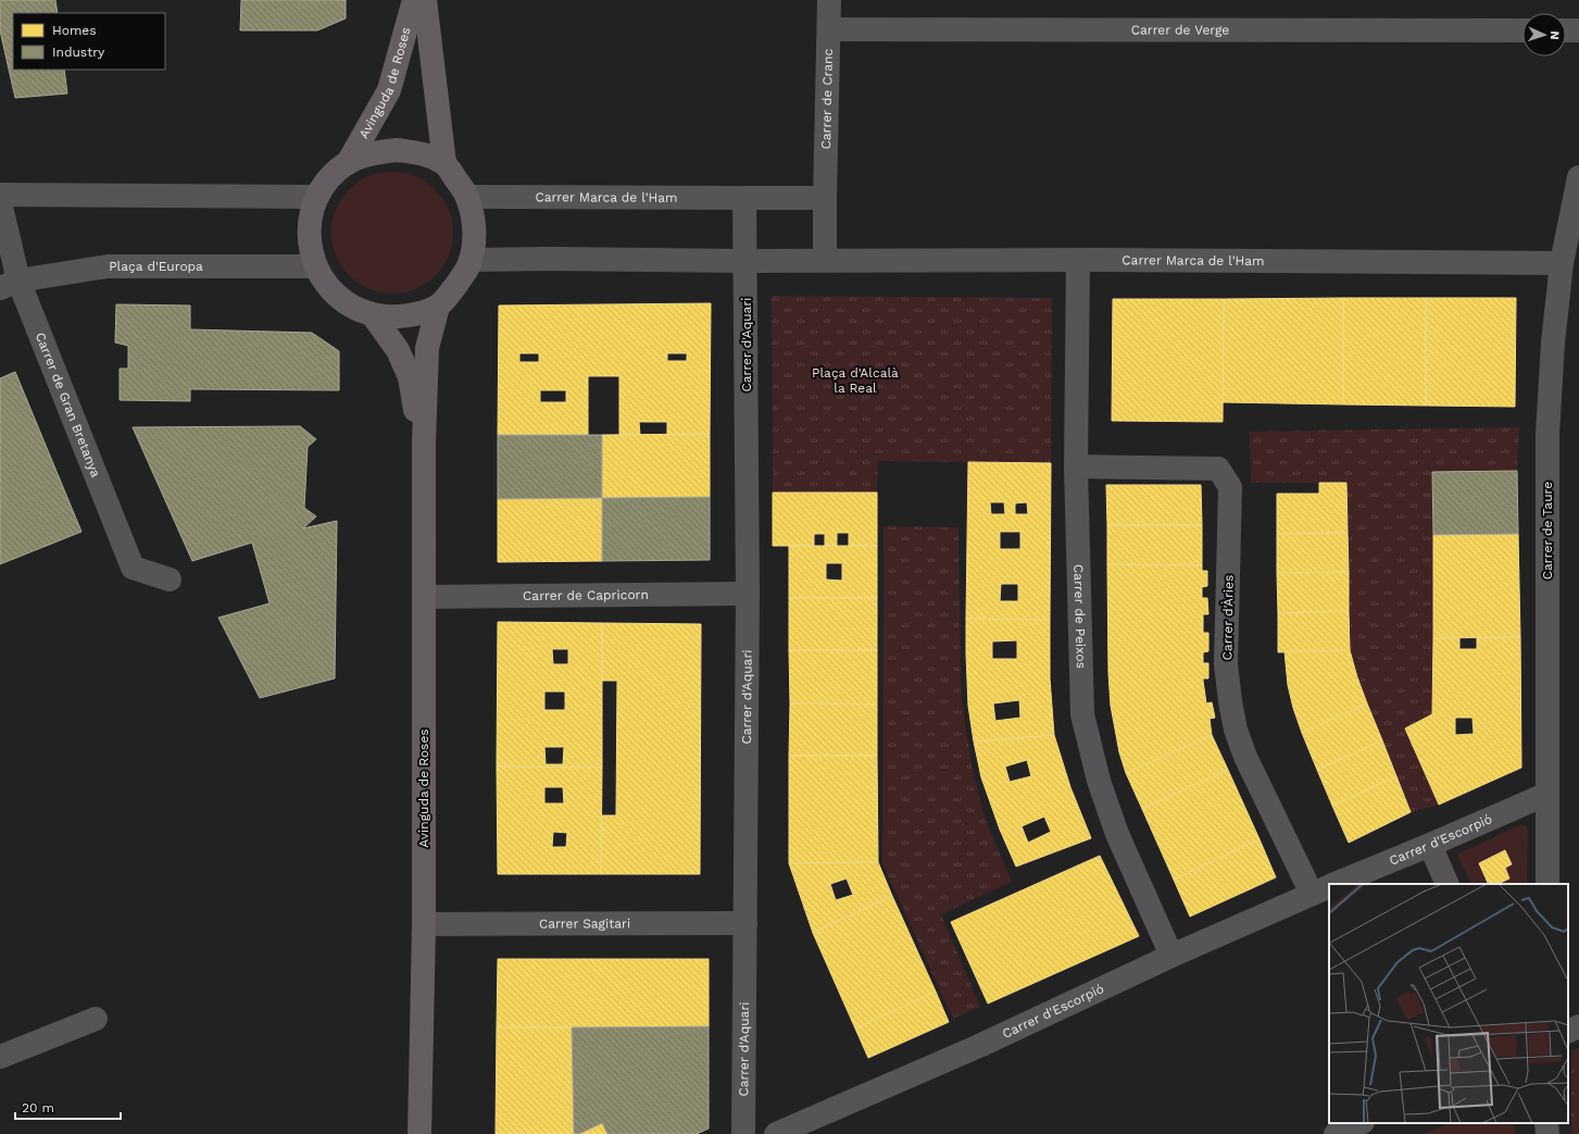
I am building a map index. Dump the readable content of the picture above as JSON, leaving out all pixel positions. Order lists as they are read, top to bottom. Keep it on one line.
{"streets":{"main road":["Avinguda de Roses"],"street":["Carrer de Verge","Carrer de Cranc","Carrer Marca de l'Ham","Plaça d'Europa","Carrer d'Aquari","Carrer de Gran Bretanya","Carrer de Taure","Carrer de Capricorn","Carrer de Peixos","Carrer d'Àries","Carrer d'Escorpió","Carrer Sagitari"]},"crossings":[["Carrer de Verge","Carrer de Cranc"],["Avinguda de Roses","Carrer de Capricorn"],["Avinguda de Roses","Carrer Sagitari"],["Carrer de Cranc","Carrer Marca de l'Ham"],["Carrer Marca de l'Ham","Carrer d'Aquari"],["Carrer Marca de l'Ham","Carrer de Taure"],["Carrer Marca de l'Ham","Carrer de Peixos"],["Plaça d'Europa","Carrer de Gran Bretanya"],["Carrer d'Aquari","Carrer de Capricorn"],["Carrer d'Aquari","Carrer Sagitari"],["Carrer de Taure","Carrer d'Escorpió"],["Carrer de Peixos","Carrer d'Àries"],["Carrer de Peixos","Carrer d'Escorpió"],["Carrer d'Àries","Carrer d'Escorpió"]],"parks":["Plaça d'Alcalà la Real"],"legend":["Homes","Industry"],"scale_bar":"20 m","north":"right"}
